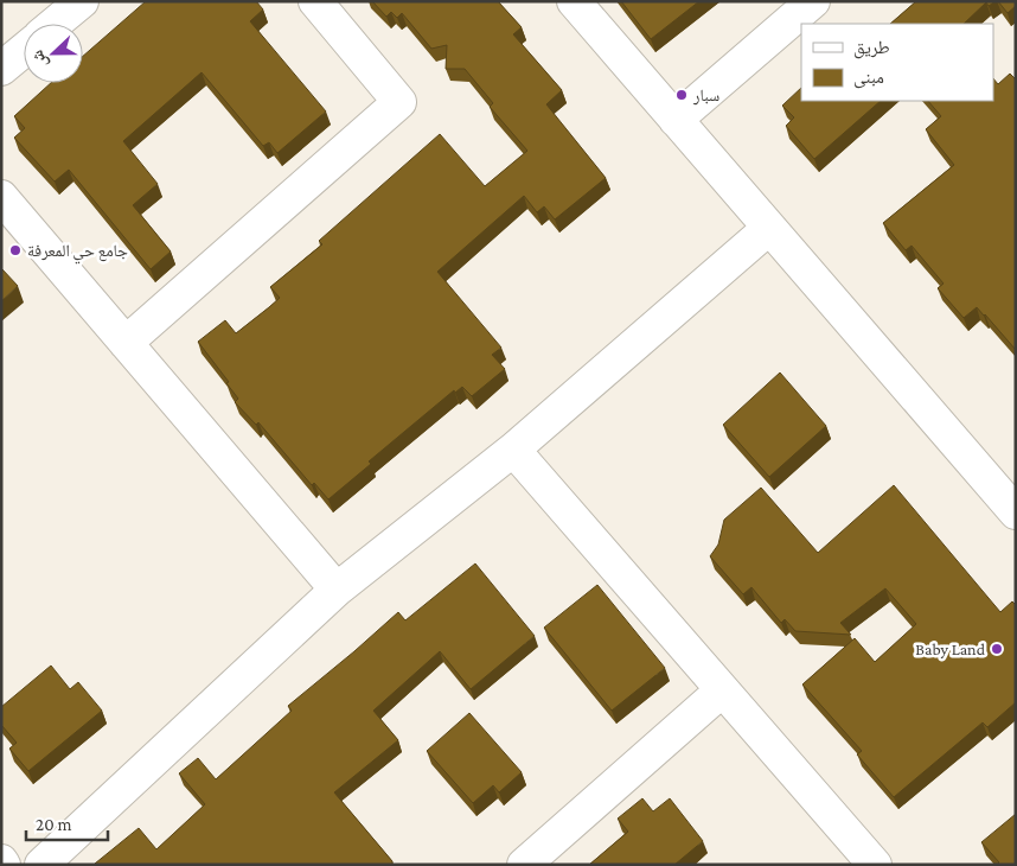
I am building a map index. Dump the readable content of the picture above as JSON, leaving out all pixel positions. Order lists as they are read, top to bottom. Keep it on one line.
{"places":["سبار","جامع حي المعرفة","Baby Land"],"legend":["طريق","مبنى"],"scale_bar":"20 m","north":"left"}
